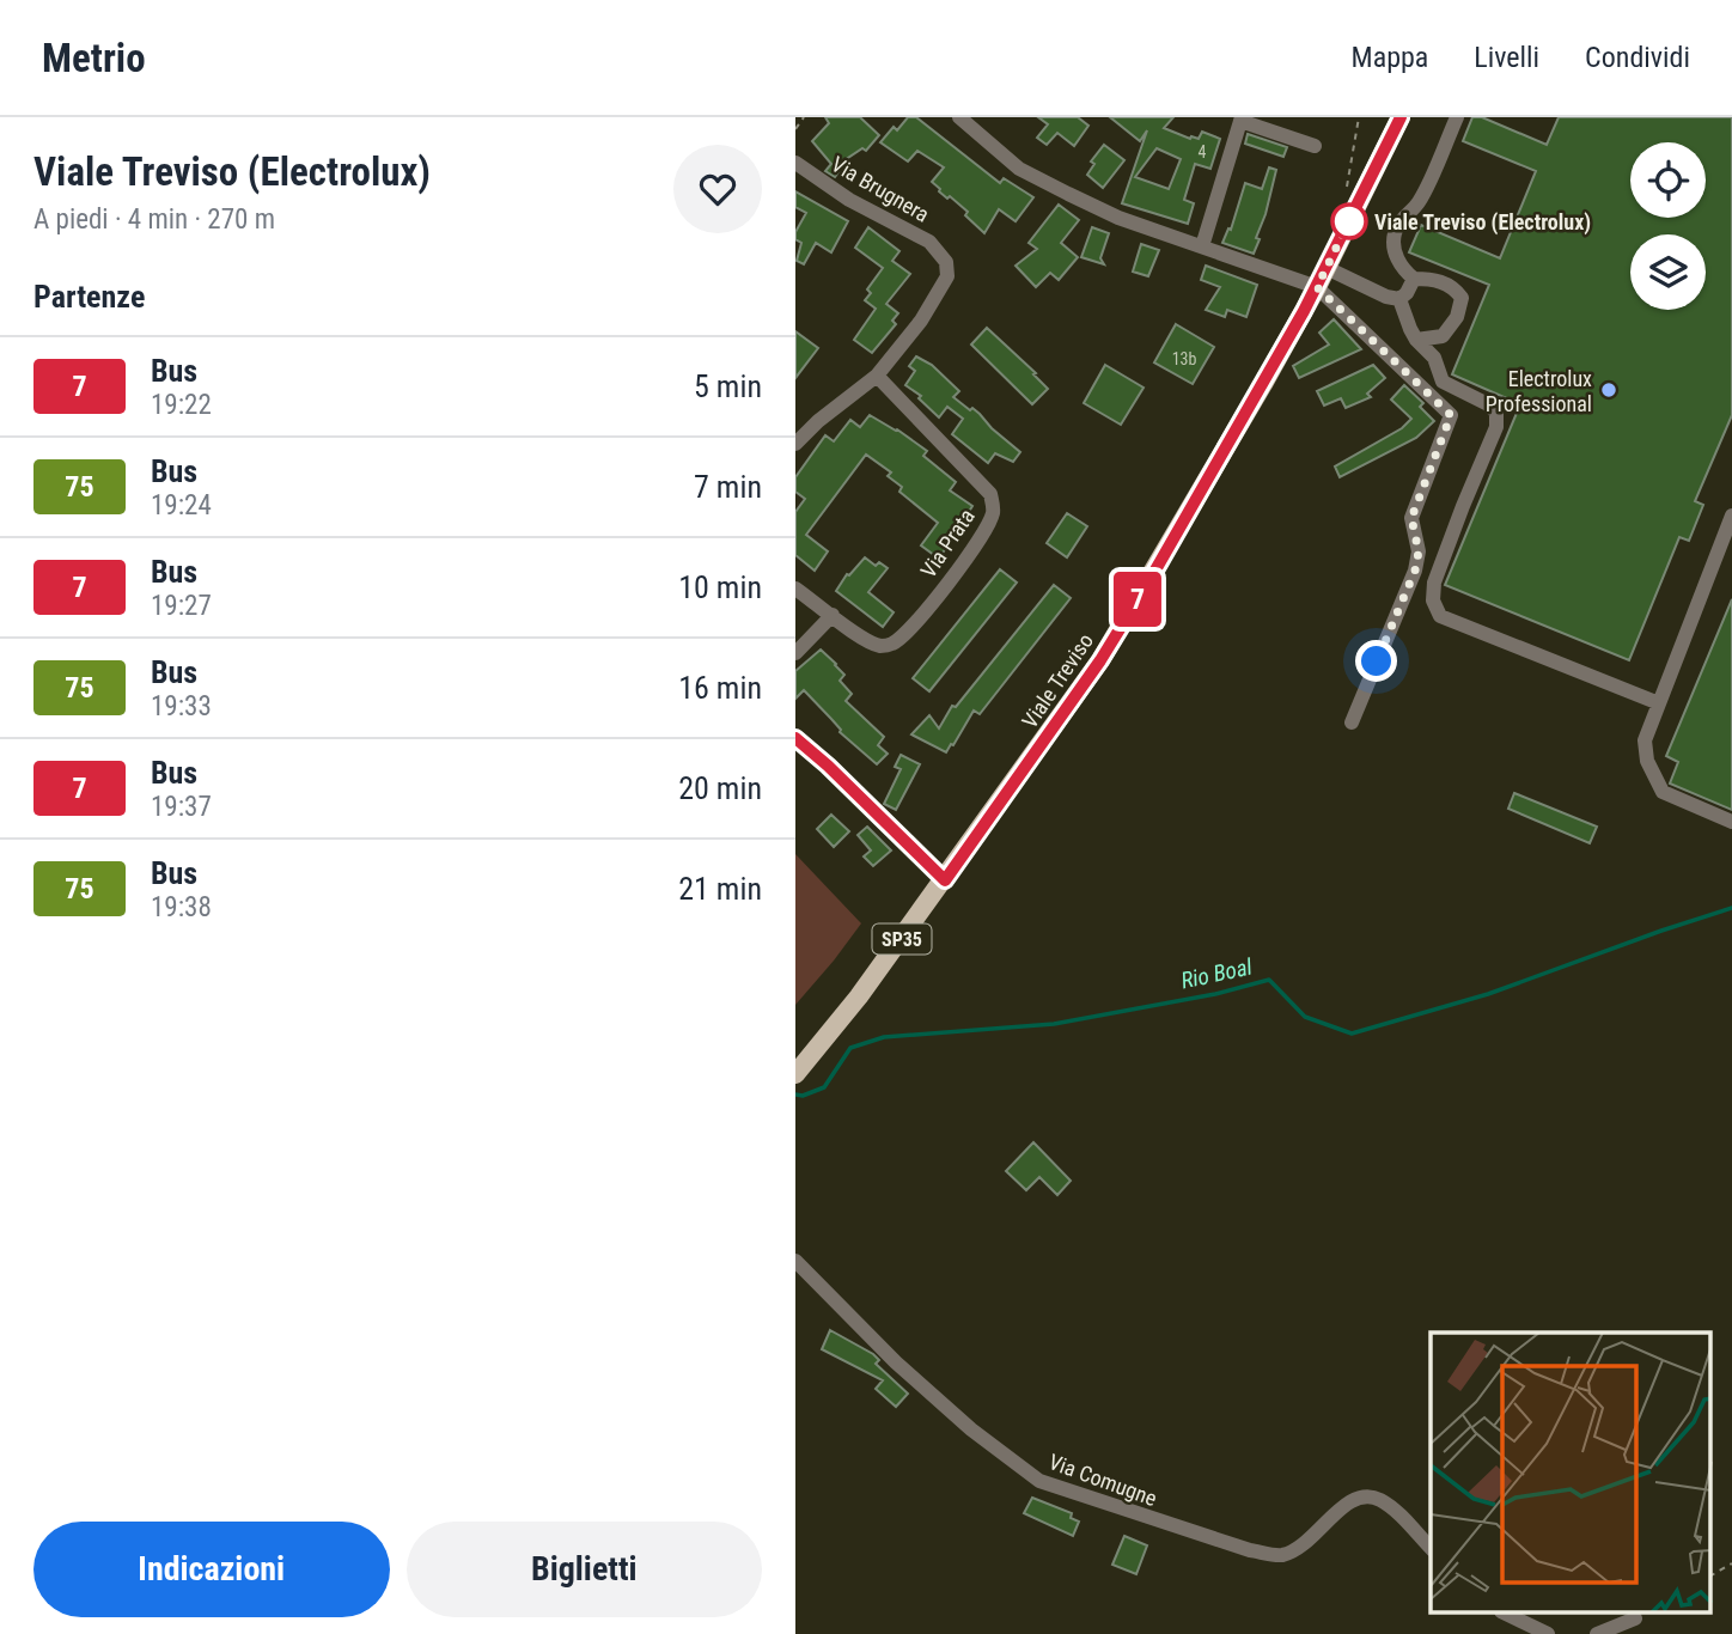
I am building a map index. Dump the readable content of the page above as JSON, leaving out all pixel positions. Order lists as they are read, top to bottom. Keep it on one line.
{"streets":{"main road":["Viale Treviso","SP35"],"street":["Via Brugnera","Via Prata","Via Comugne"]},"crossings":[["Via Brugnera","Via Prata"]],"water":["Rio Boal"],"places":["Viale Treviso (Electrolux)","Electrolux Professional"],"lines":["bus line 7"],"house_numbers":["4","13b"],"page":{"header":"Metrio","nav":["Mappa","Livelli","Condividi"],"heading":[["Viale Treviso (Electrolux)","A piedi · 4 min · 270 m"],"Partenze"],"on_map":"7","list":[{"mark":"7","name":"Bus","note":"19:22","value":"5 min"},{"mark":"75","name":"Bus","note":"19:24","value":"7 min"},{"mark":"7","name":"Bus","note":"19:27","value":"10 min"},{"mark":"75","name":"Bus","note":"19:33","value":"16 min"},{"mark":"7","name":"Bus","note":"19:37","value":"20 min"},{"mark":"75","name":"Bus","note":"19:38","value":"21 min"}],"buttons":["Indicazioni","Biglietti"]}}
